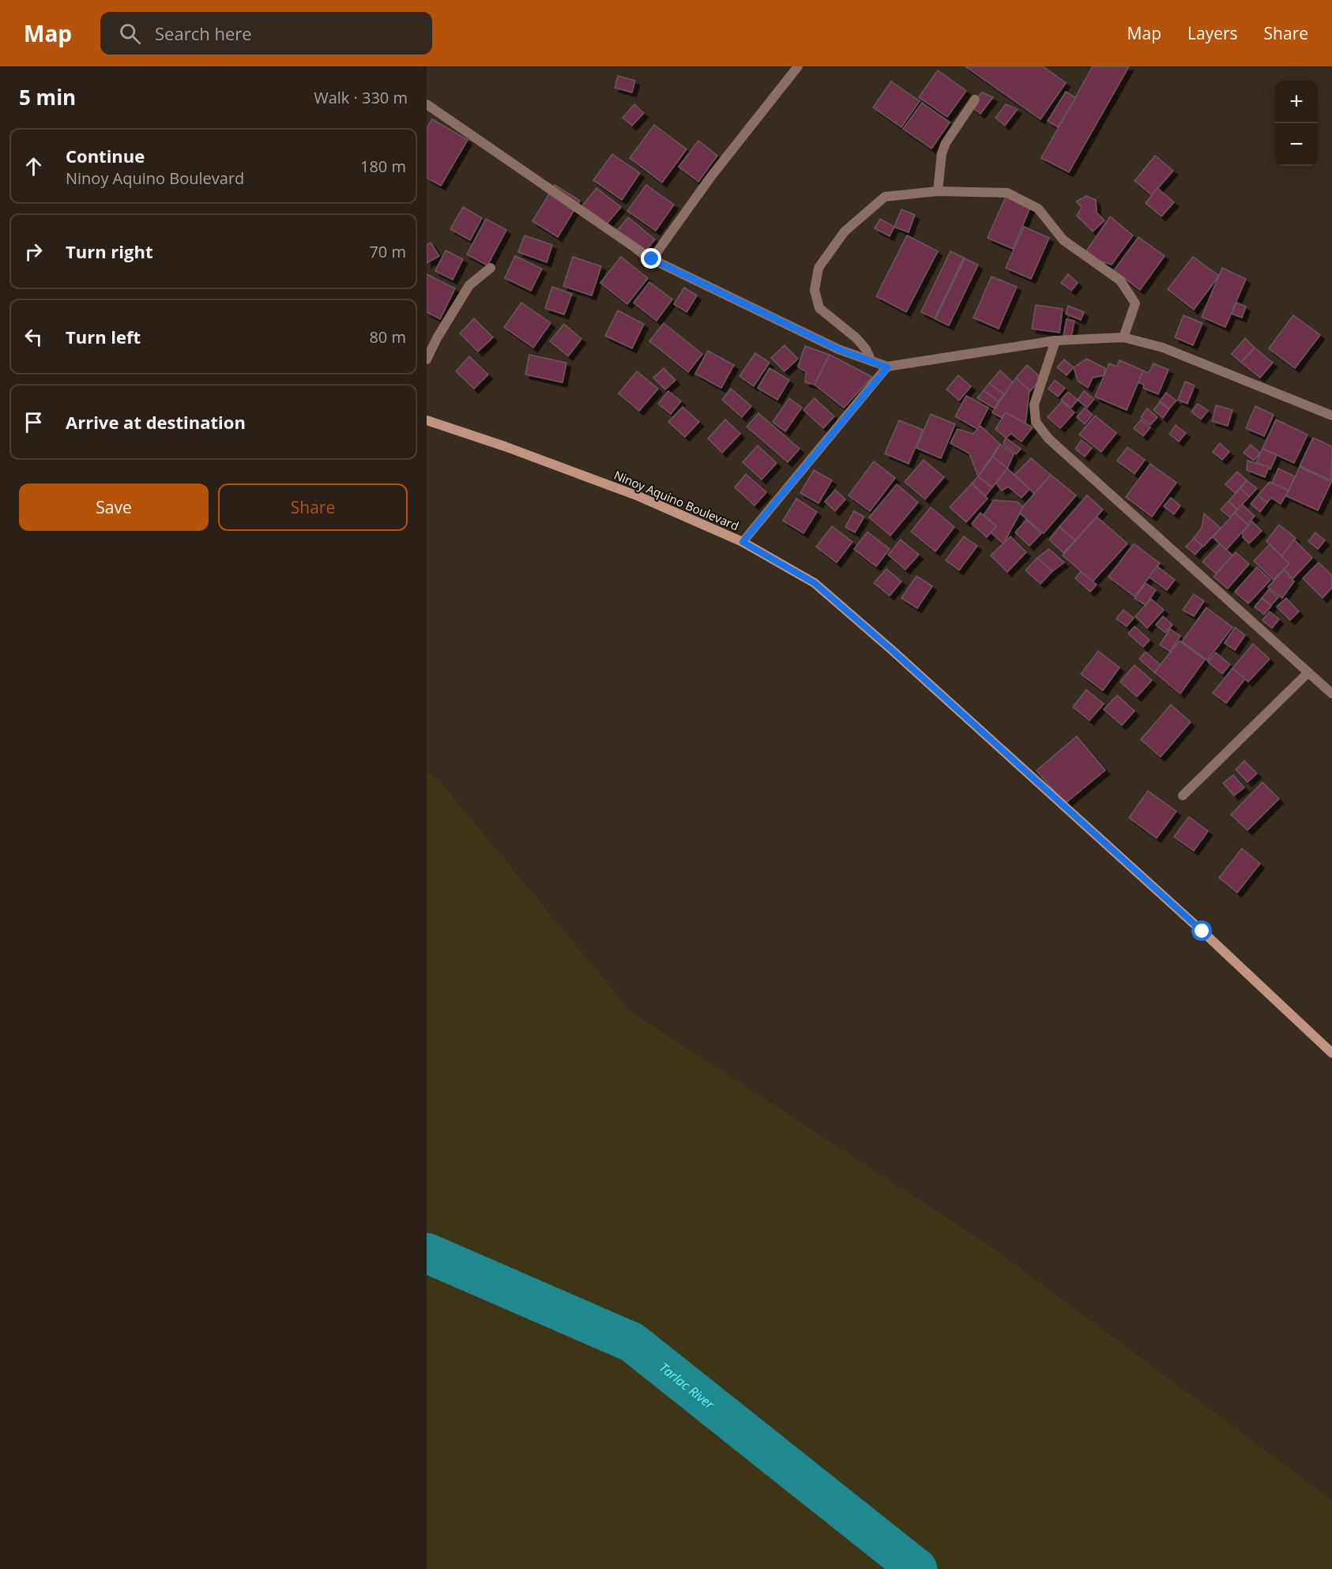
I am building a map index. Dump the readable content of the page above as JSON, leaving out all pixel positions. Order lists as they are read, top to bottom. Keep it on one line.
{"streets":{"main road":["Ninoy Aquino Boulevard"]},"water":["Tarlac River"],"page":{"header":"Map","search":"Search here","nav":["Map","Layers","Share"],"heading":["5 min","Walk · 330 m"],"map_buttons":["+","−"],"list":[["Continue","Ninoy Aquino Boulevard","180 m"],["Turn right","70 m"],["Turn left","80 m"],"Arrive at destination"],"buttons":["Save","Share"]}}
